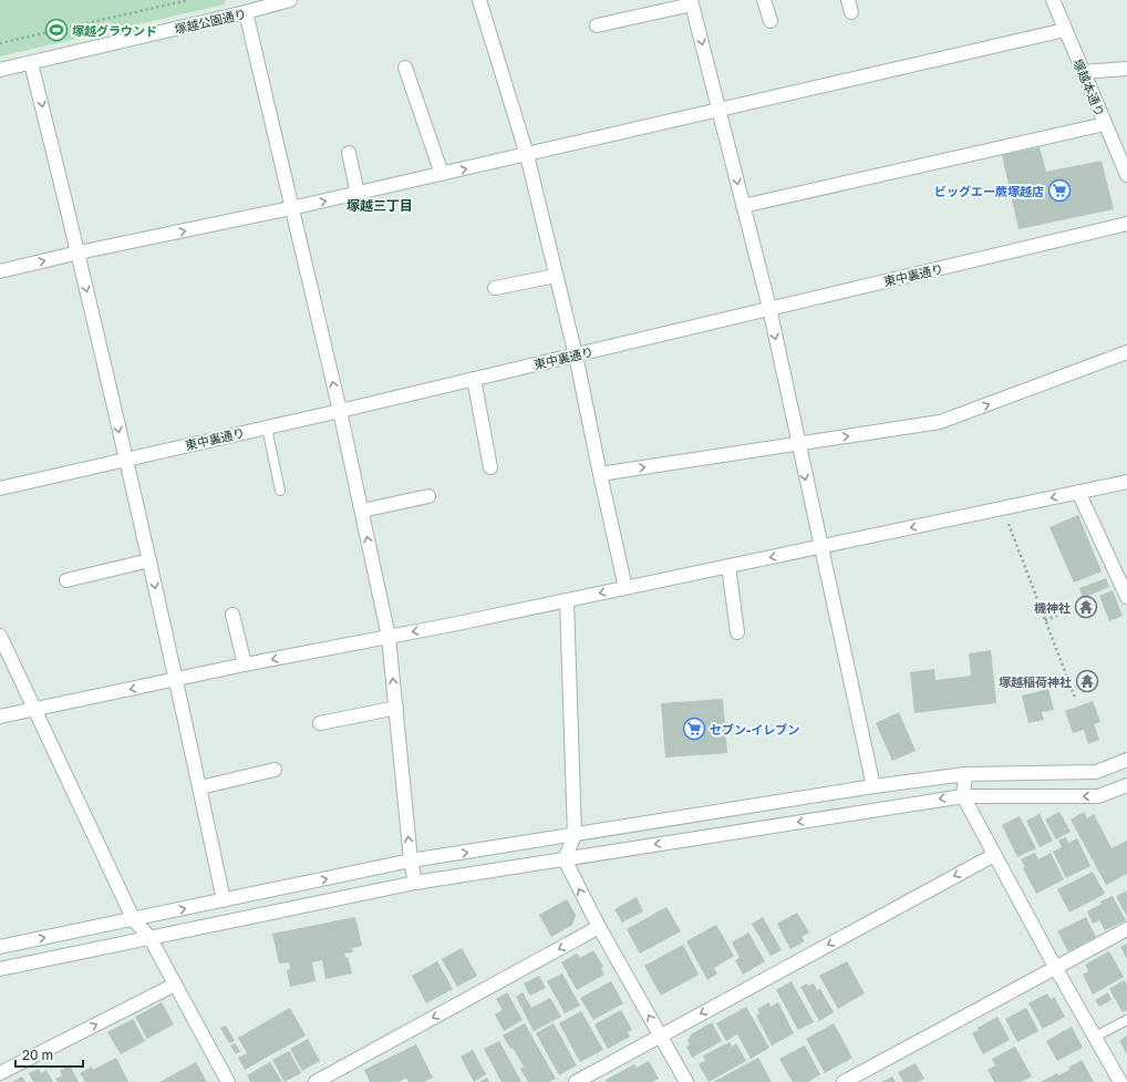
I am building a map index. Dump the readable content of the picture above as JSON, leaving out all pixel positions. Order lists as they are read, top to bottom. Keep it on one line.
{"streets":{"street":["塚越公園通り","塚越本通り","東中裏通り"]},"districts":["塚越三丁目"],"places":{"sports":["塚越グラウンド"],"supermarket":["ビッグエー蕨塚越店","セブン-イレブン"],"temple":["機神社","塚越稲荷神社"]},"scale_bar":"20 m"}
